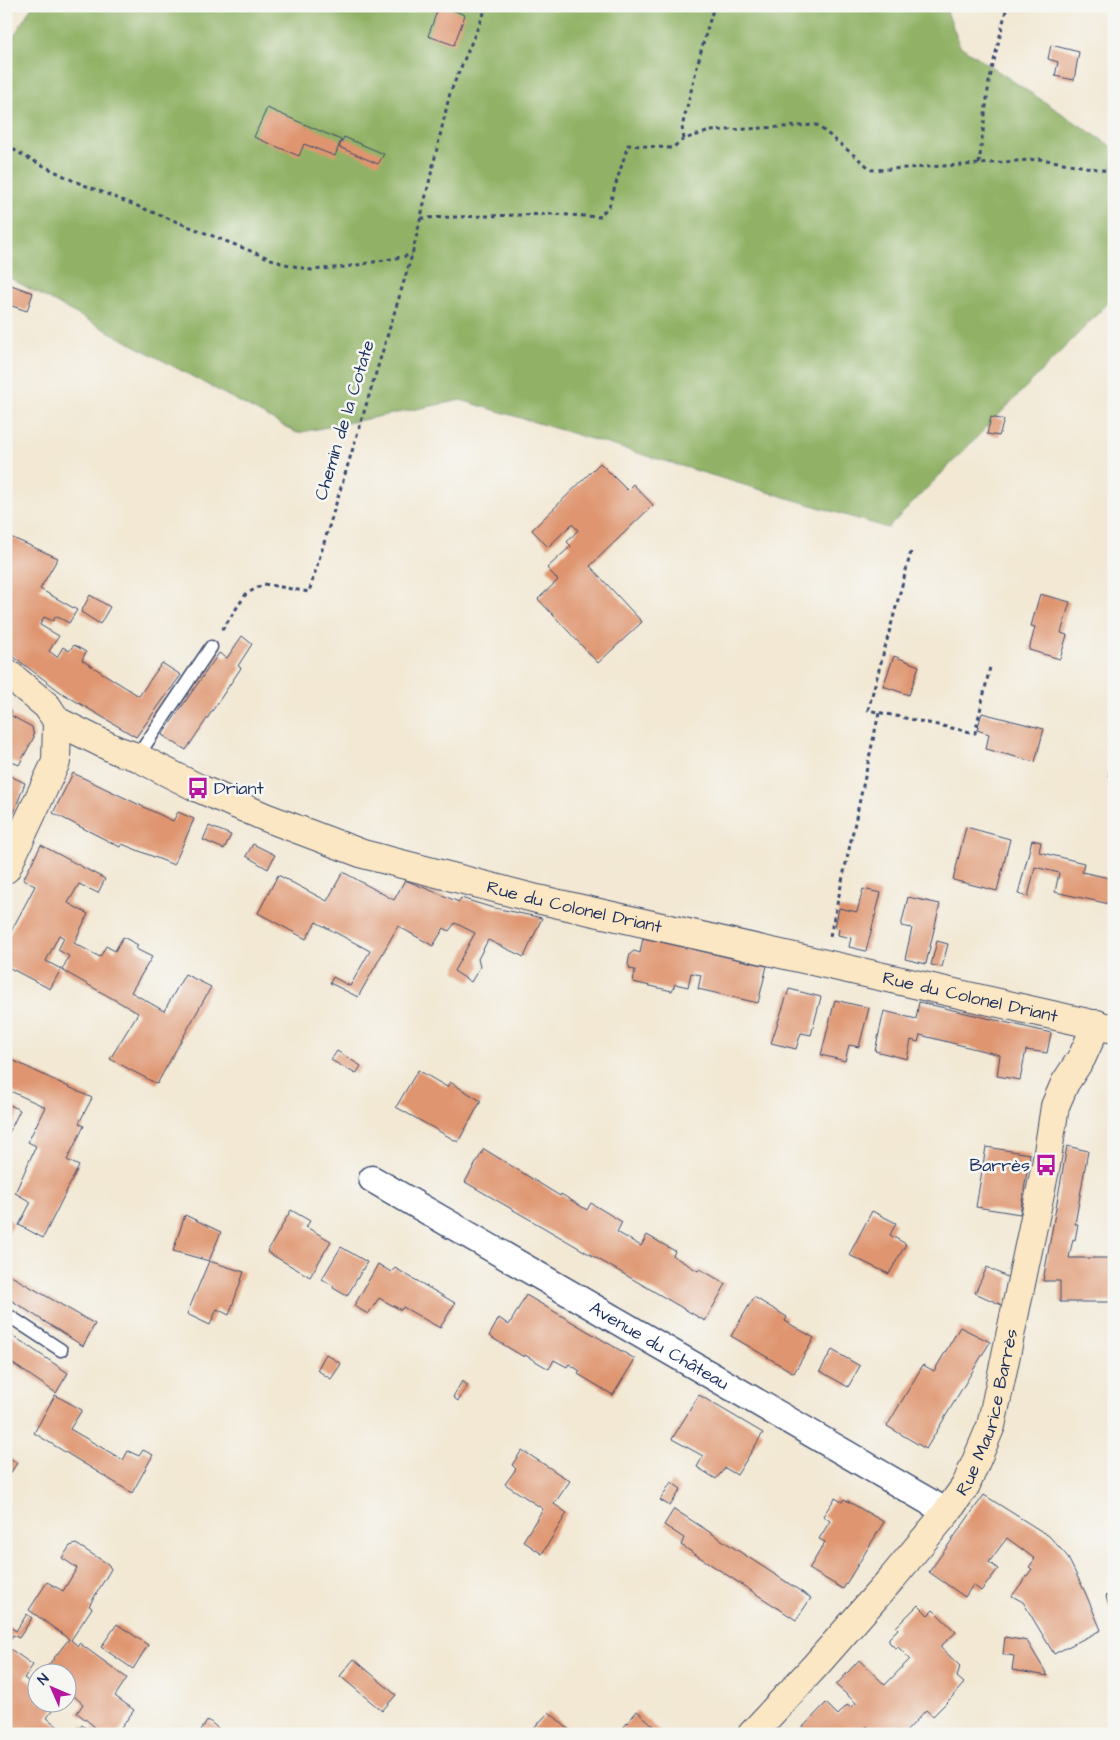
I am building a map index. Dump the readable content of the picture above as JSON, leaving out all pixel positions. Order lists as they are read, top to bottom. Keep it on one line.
{"streets":{"main road":["Rue du Colonel Driant","Rue Maurice Barrès"],"street":["Avenue du Château"],"path":["Chemin de la Cotate"]},"crossings":[["Rue du Colonel Driant","Rue Maurice Barrès"],["Avenue du Château","Rue Maurice Barrès"]],"places":{"bus stop":["Driant","Barrès"]},"north":"top left"}
